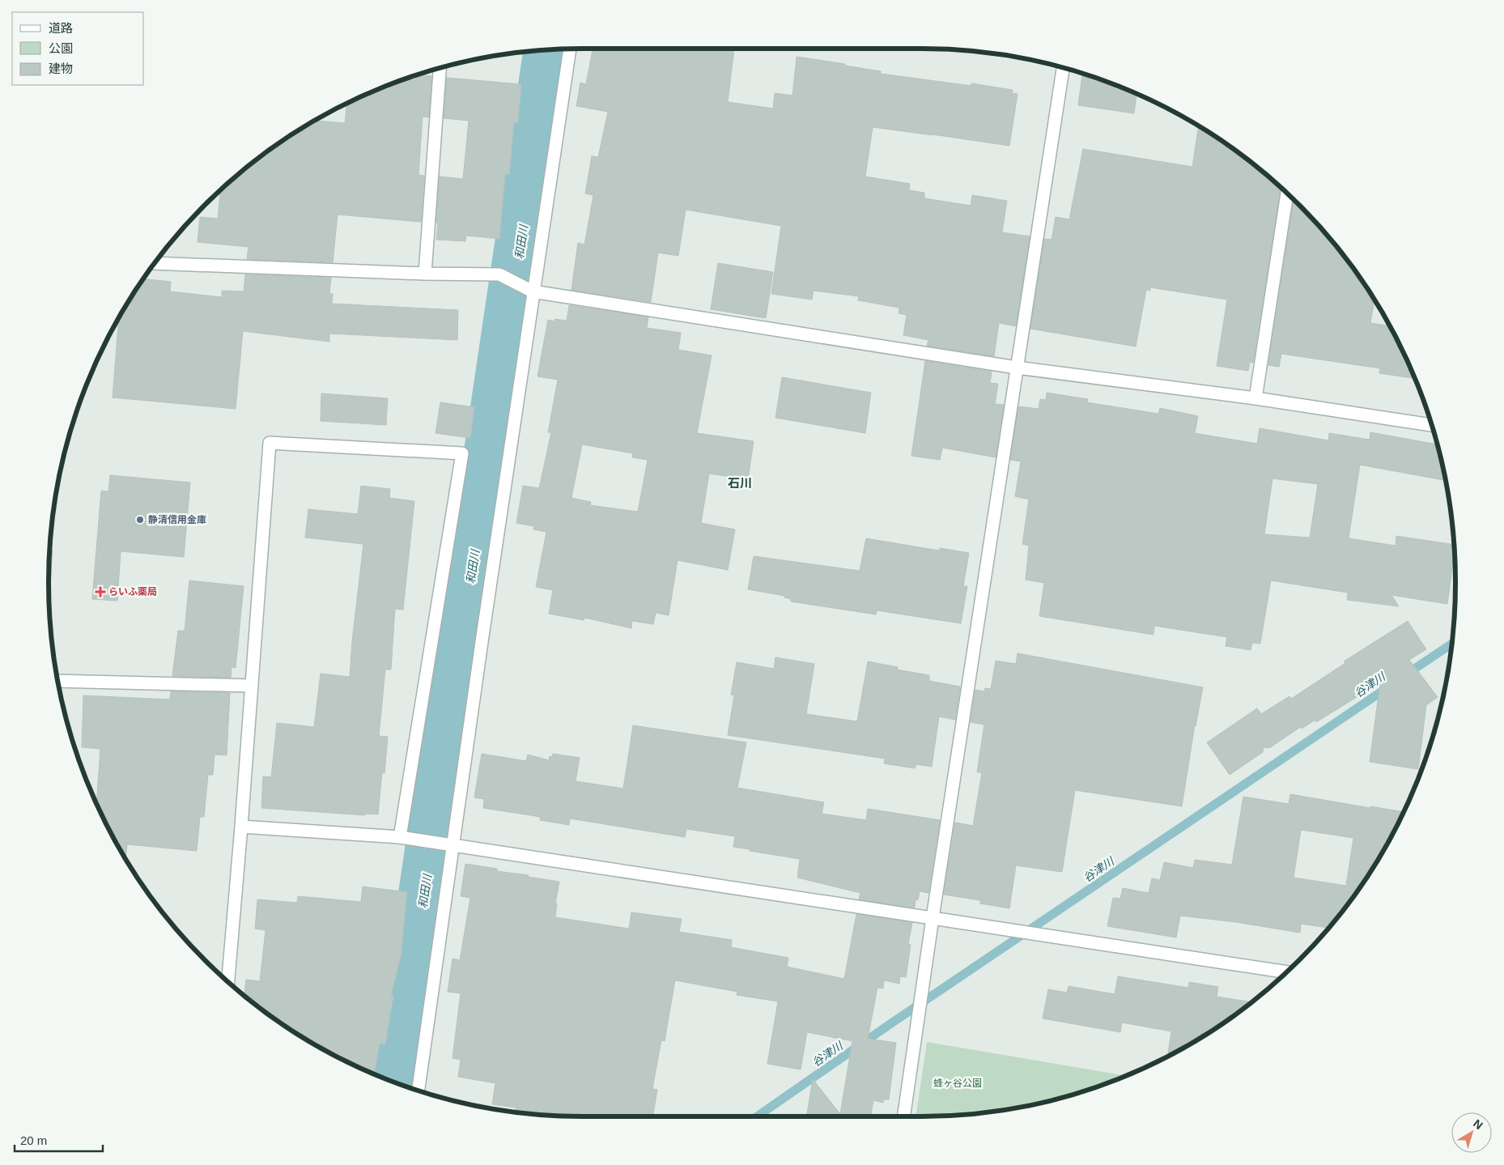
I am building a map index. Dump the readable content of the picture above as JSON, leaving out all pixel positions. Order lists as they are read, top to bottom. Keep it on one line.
{"districts":["石川"],"water":["和田川","谷津川"],"parks":["蜂ヶ谷公園"],"places":{"other":["静清信用金庫"],"health":["らいふ薬局"]},"legend":["道路","公園","建物"],"scale_bar":"20 m","north":"top right"}
